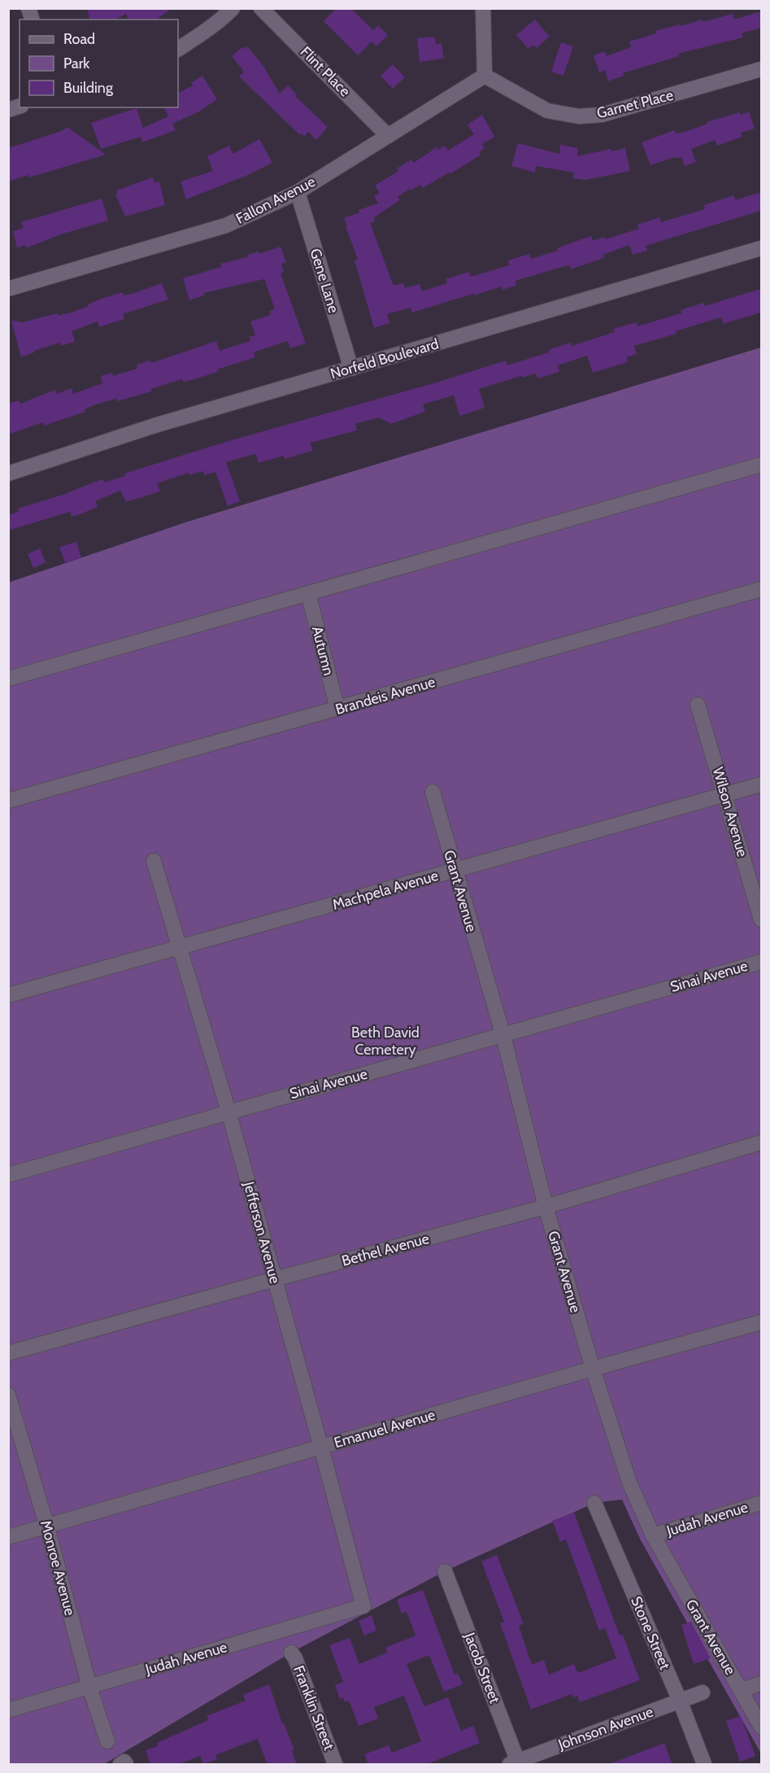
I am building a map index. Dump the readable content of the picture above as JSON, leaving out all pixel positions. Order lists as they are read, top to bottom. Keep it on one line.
{"streets":{"street":["Flint Place","Garnet Place","Fallon Avenue","Gene Lane","Norfeld Boulevard","Autumn","Brandeis Avenue","Wilson Avenue","Machpela Avenue","Grant Avenue","Sinai Avenue","Jefferson Avenue","Bethel Avenue","Emanuel Avenue","Judah Avenue","Monroe Avenue","Stone Street","Jacob Street","Franklin Street","Johnson Avenue"]},"crossings":[["Flint Place","Fallon Avenue"],["Garnet Place","Fallon Avenue"],["Fallon Avenue","Gene Lane"],["Gene Lane","Norfeld Boulevard"],["Autumn","Brandeis Avenue"],["Wilson Avenue","Machpela Avenue"],["Machpela Avenue","Grant Avenue"],["Machpela Avenue","Jefferson Avenue"],["Grant Avenue","Sinai Avenue"],["Grant Avenue","Bethel Avenue"],["Grant Avenue","Emanuel Avenue"],["Grant Avenue","Judah Avenue"],["Sinai Avenue","Jefferson Avenue"],["Jefferson Avenue","Bethel Avenue"],["Jefferson Avenue","Emanuel Avenue"],["Jefferson Avenue","Judah Avenue"],["Emanuel Avenue","Monroe Avenue"],["Judah Avenue","Monroe Avenue"],["Stone Street","Johnson Avenue"],["Jacob Street","Johnson Avenue"]],"parks":["Beth David Cemetery"],"legend":["Road","Park","Building"]}
